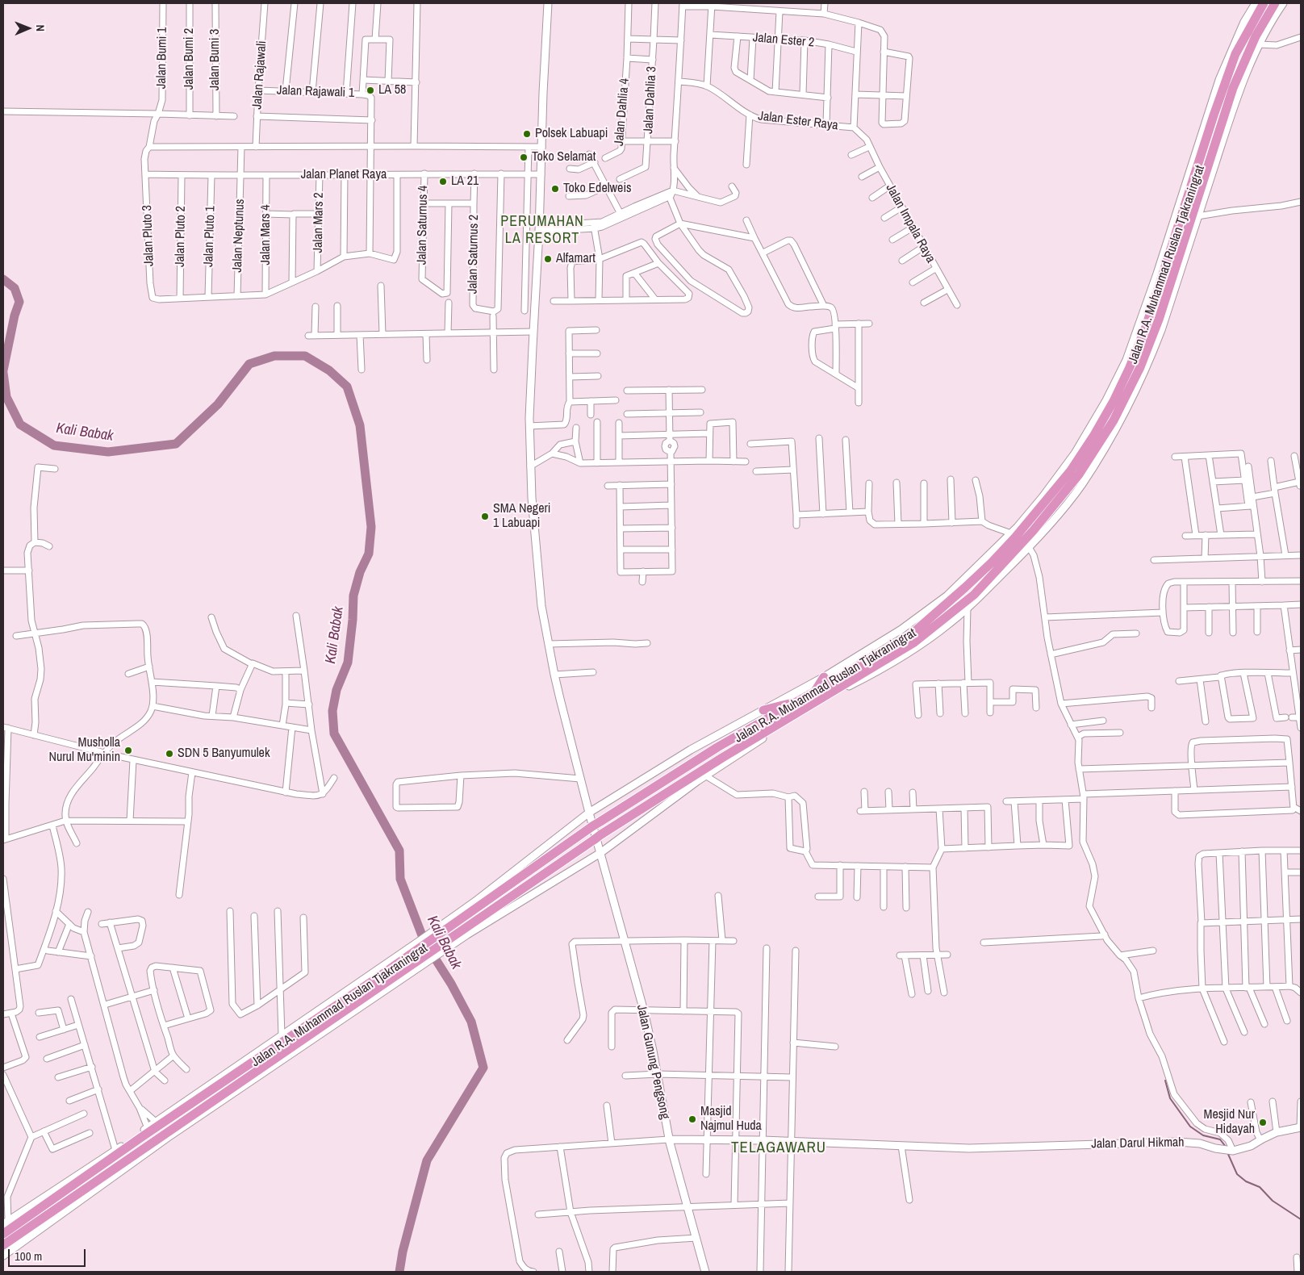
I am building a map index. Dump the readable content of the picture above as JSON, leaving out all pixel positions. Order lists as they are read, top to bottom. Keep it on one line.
{"streets":{"highway":["Jalan R.A. Muhammad Ruslan Tjakraningrat"],"street":["Jalan Ester 2","Jalan Bumi 1","Jalan Bumi 2","Jalan Bumi 3","Jalan Rajawali","Jalan Rajawali 1","Jalan Dahlia 3","Jalan Dahlia 4","Jalan Ester Raya","Jalan Planet Raya","Jalan Mars 2","Jalan Impala Raya","Jalan Saturnus 4","Jalan Mars 4","Jalan Pluto 3","Jalan Neptunus","Jalan Pluto 2","Jalan Pluto 1","Jalan Saturnus 2","Jalan Gunung Pengsong","Jalan Darul Hikmah"]},"crossings":[["Jalan Bumi 1","Jalan Pluto 3"],["Jalan Rajawali","Jalan Rajawali 1"],["Jalan Ester Raya","Jalan Impala Raya"],["Jalan Planet Raya","Jalan Mars 2"],["Jalan Planet Raya","Jalan Saturnus 4"],["Jalan Planet Raya","Jalan Mars 4"],["Jalan Planet Raya","Jalan Pluto 3"],["Jalan Planet Raya","Jalan Neptunus"],["Jalan Planet Raya","Jalan Pluto 2"],["Jalan Planet Raya","Jalan Pluto 1"],["Jalan Planet Raya","Jalan Saturnus 2"],["Jalan Planet Raya","Jalan Gunung Pengsong"],["Jalan Pluto 3","Jalan Pluto 2"],["Jalan R.A. Muhammad Ruslan Tjakraningrat","Jalan Gunung Pengsong"],["Jalan Gunung Pengsong","Jalan Darul Hikmah"]],"districts":["PERUMAHAN LA RESORT","TELAGAWARU"],"water":["Kali Babak"],"places":["LA 58","Polsek Labuapi","Toko Selamat","LA 21","Toko Edelweis","Alfamart","SMA Negeri 1 Labuapi","Musholla Nurul Mu'minin","SDN 5 Banyumulek","Masjid Najmul Huda","Mesjid Nur Hidayah"],"scale_bar":"100 m","north":"right"}
